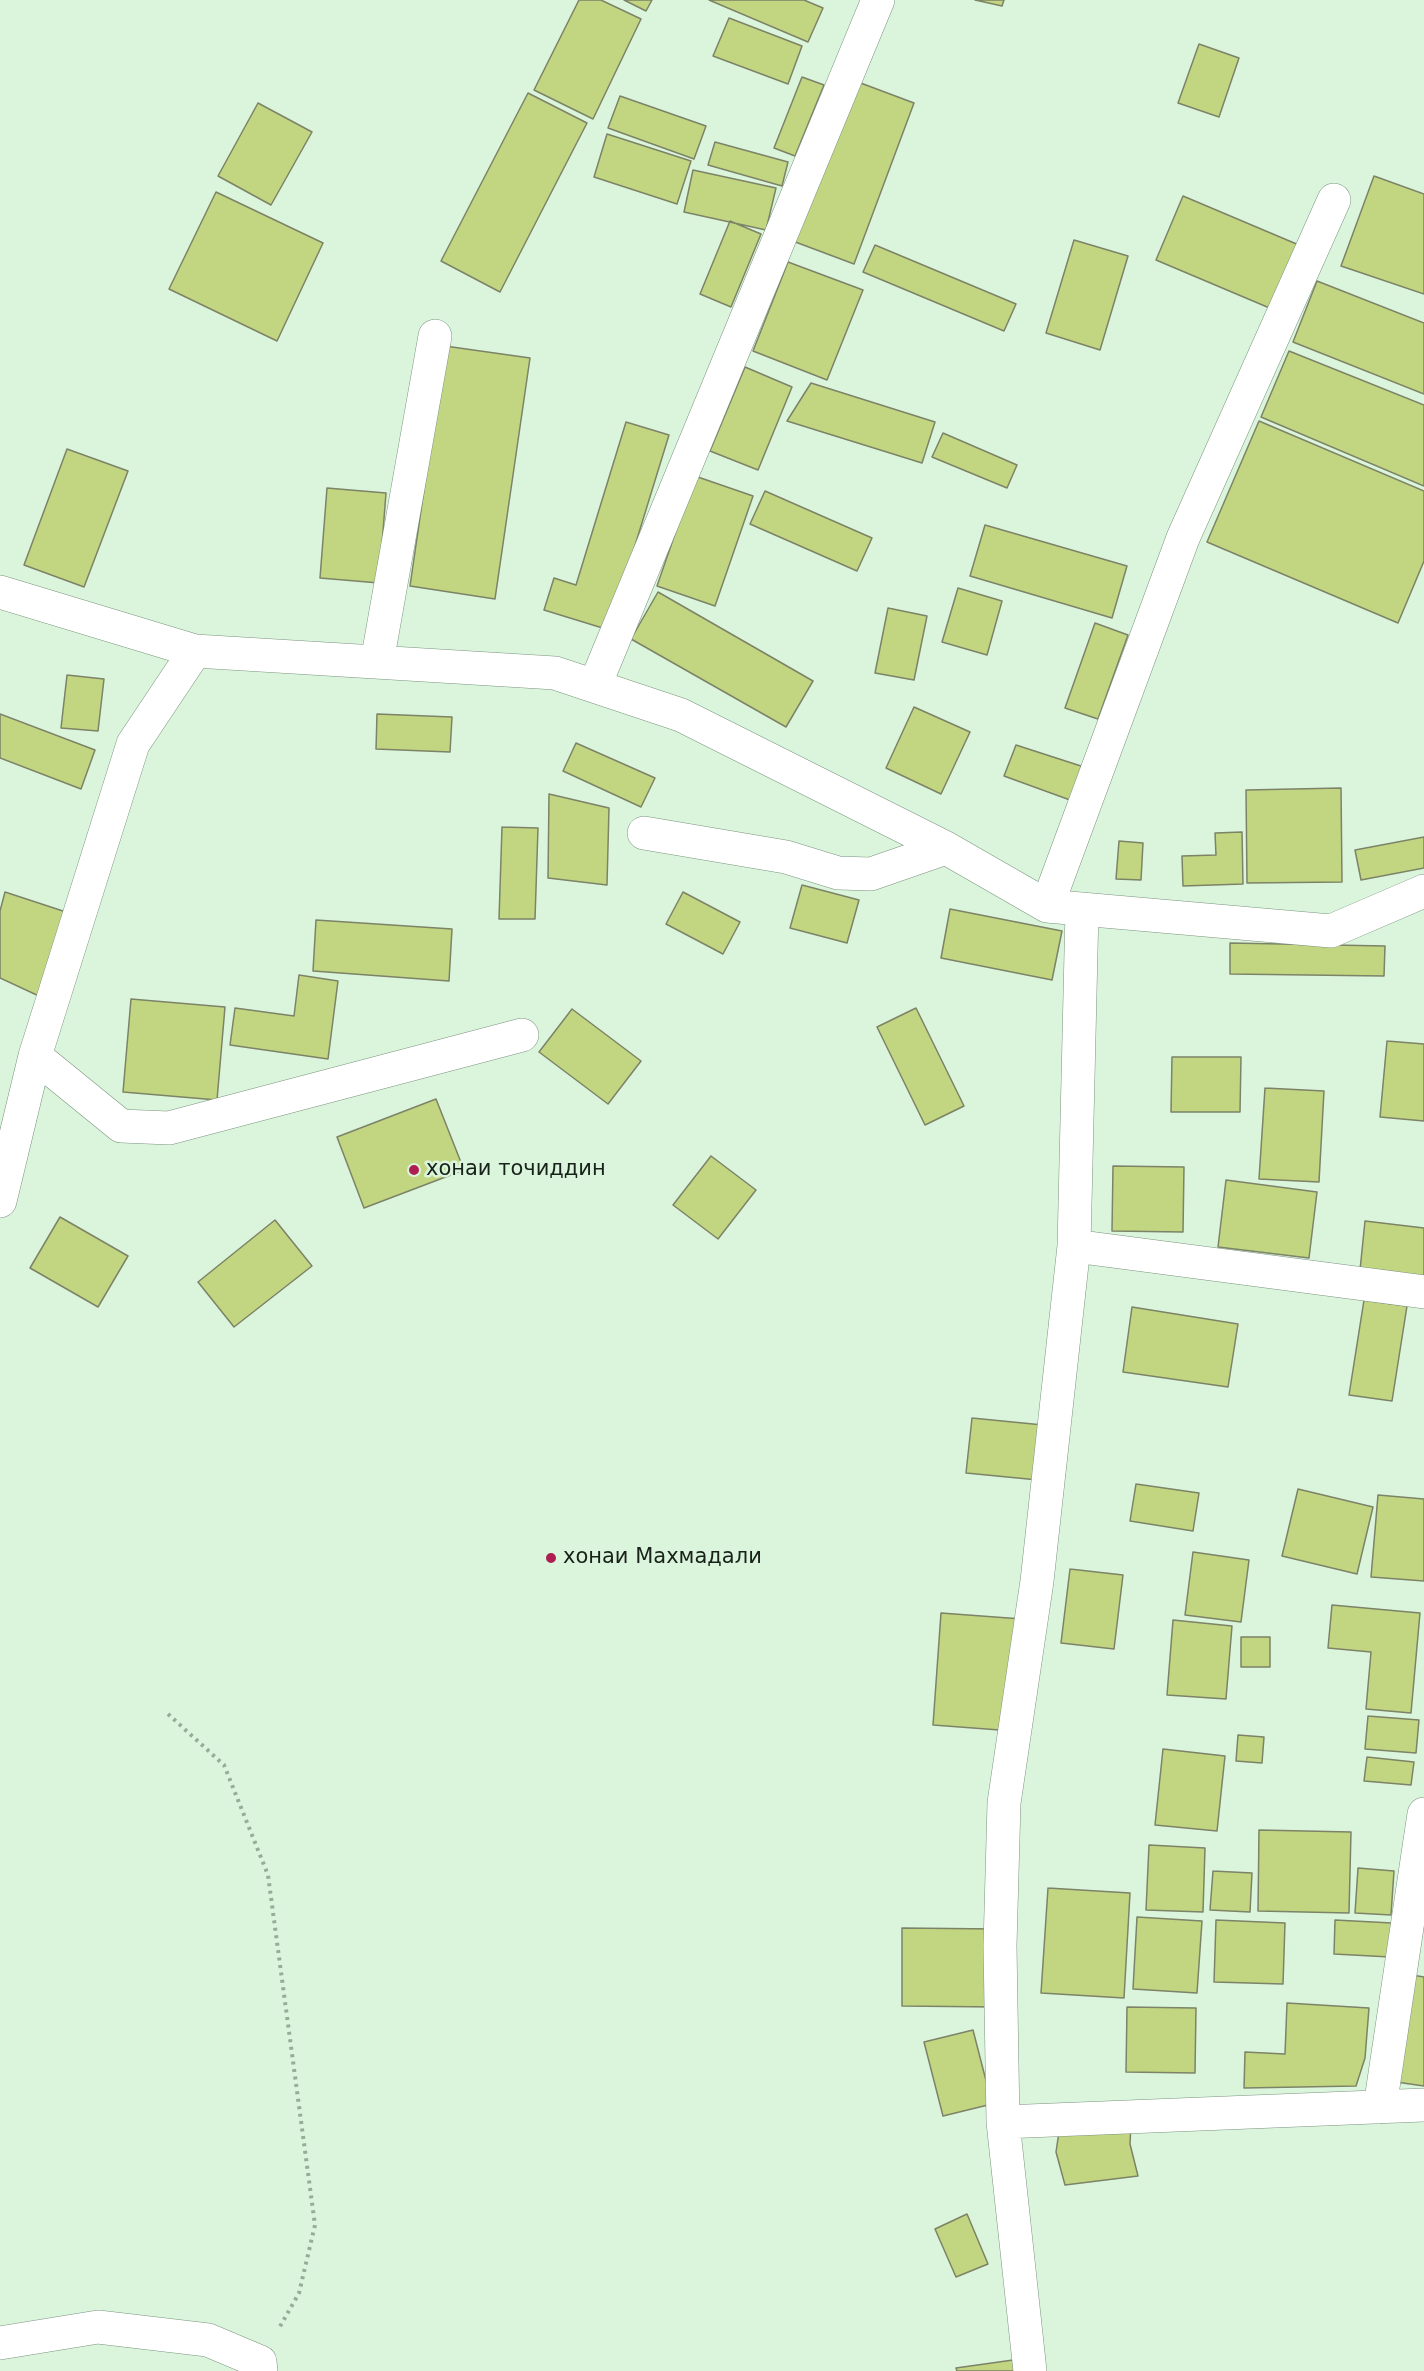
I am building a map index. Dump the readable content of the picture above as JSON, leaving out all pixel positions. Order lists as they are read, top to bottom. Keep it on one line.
{"places":["хонаи точиддин","хонаи Махмадали"]}
